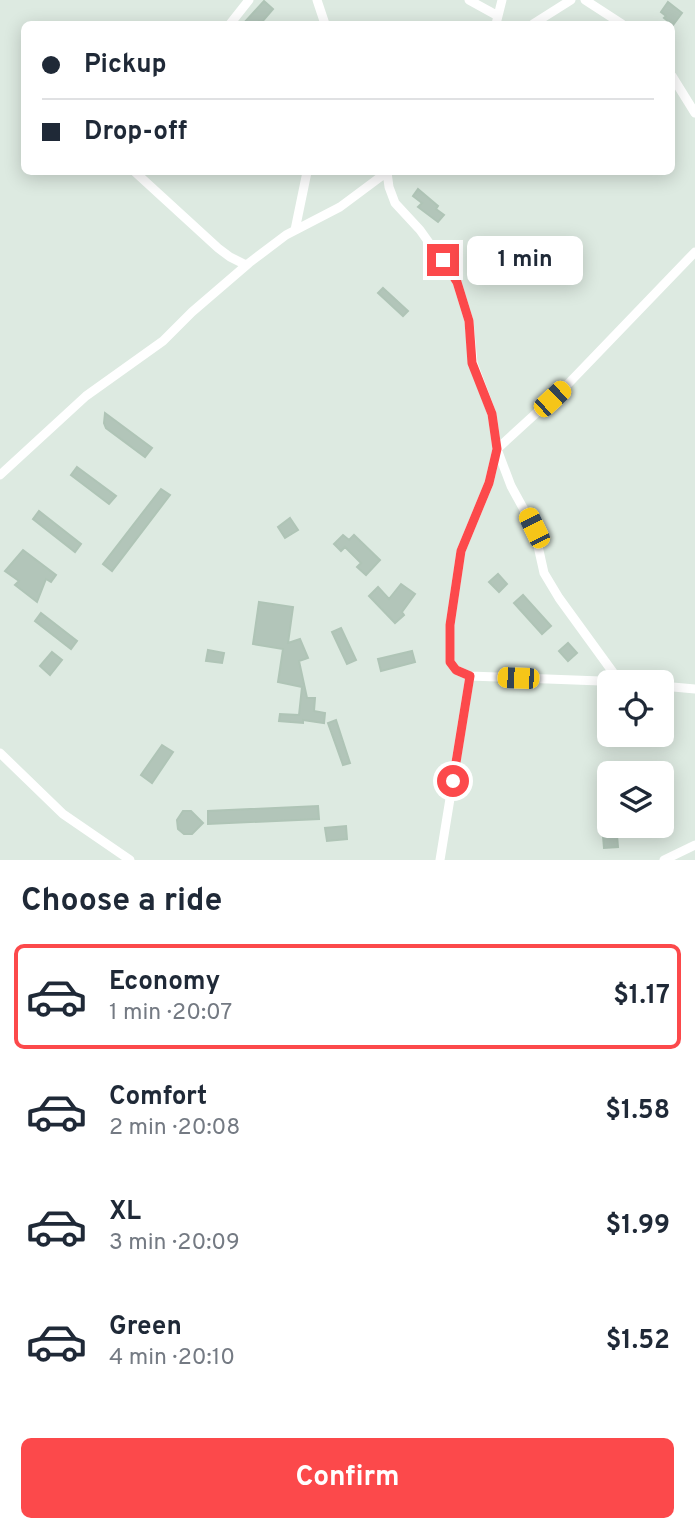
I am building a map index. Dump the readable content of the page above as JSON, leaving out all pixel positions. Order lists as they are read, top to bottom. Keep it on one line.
{"page":{"banner":["Pickup","Drop-off"],"bubble":"1 min","heading":"Choose a ride","list":[{"name":"Economy","note":"1 min · 20:07","value":"$1.17"},{"name":"Comfort","note":"2 min · 20:08","value":"$1.58"},{"name":"XL","note":"3 min · 20:09","value":"$1.99"},{"name":"Green","note":"4 min · 20:10","value":"$1.52"}],"buttons":"Confirm"}}
